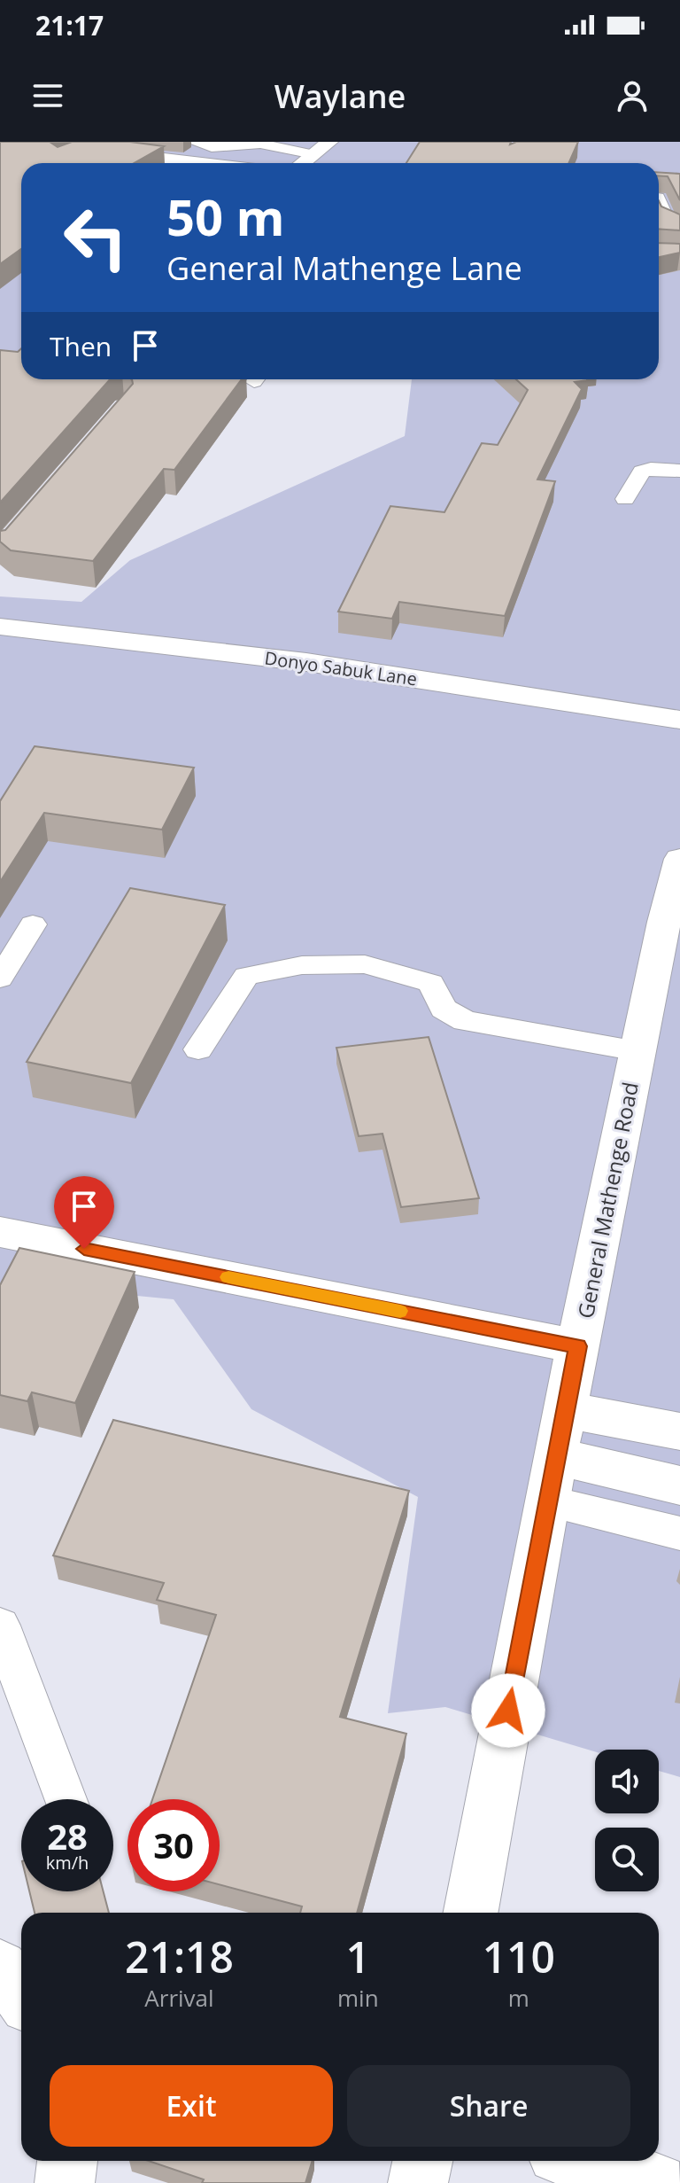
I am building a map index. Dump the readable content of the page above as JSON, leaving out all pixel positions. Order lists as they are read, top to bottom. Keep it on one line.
{"streets":{"street":["Donyo Sabuk Lane","General Mathenge Road"]},"page":{"status":"21:17","header":"Waylane","turn":["50 m","General Mathenge Lane"],"then":"Then","speed":"28 km/h","limit":"30","eta":["21:18","Arrival","1","min","110","m"],"buttons":["Exit","Share"]}}
